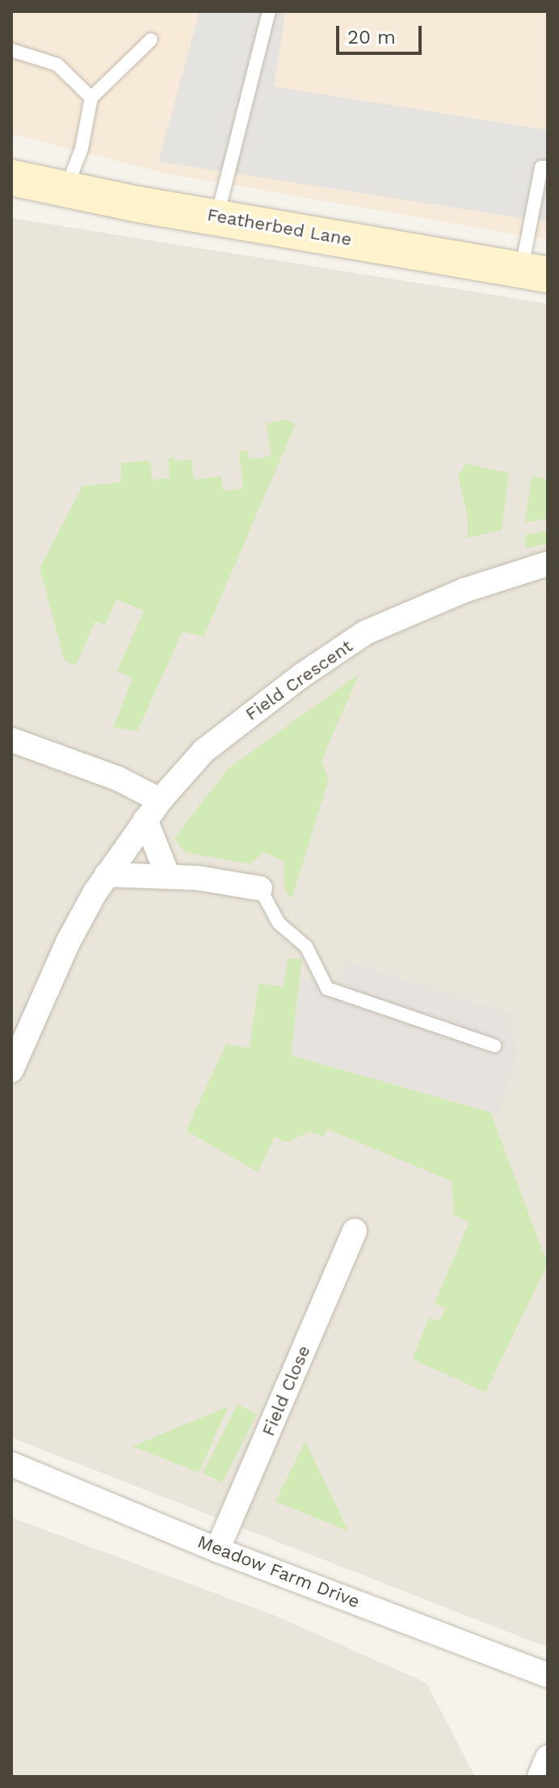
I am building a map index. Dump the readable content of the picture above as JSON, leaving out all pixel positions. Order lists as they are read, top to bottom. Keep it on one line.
{"streets":{"street":["Featherbed Lane","Field Crescent","Field Close","Meadow Farm Drive"]},"crossings":[["Field Close","Meadow Farm Drive"]],"scale_bar":"20 m"}
